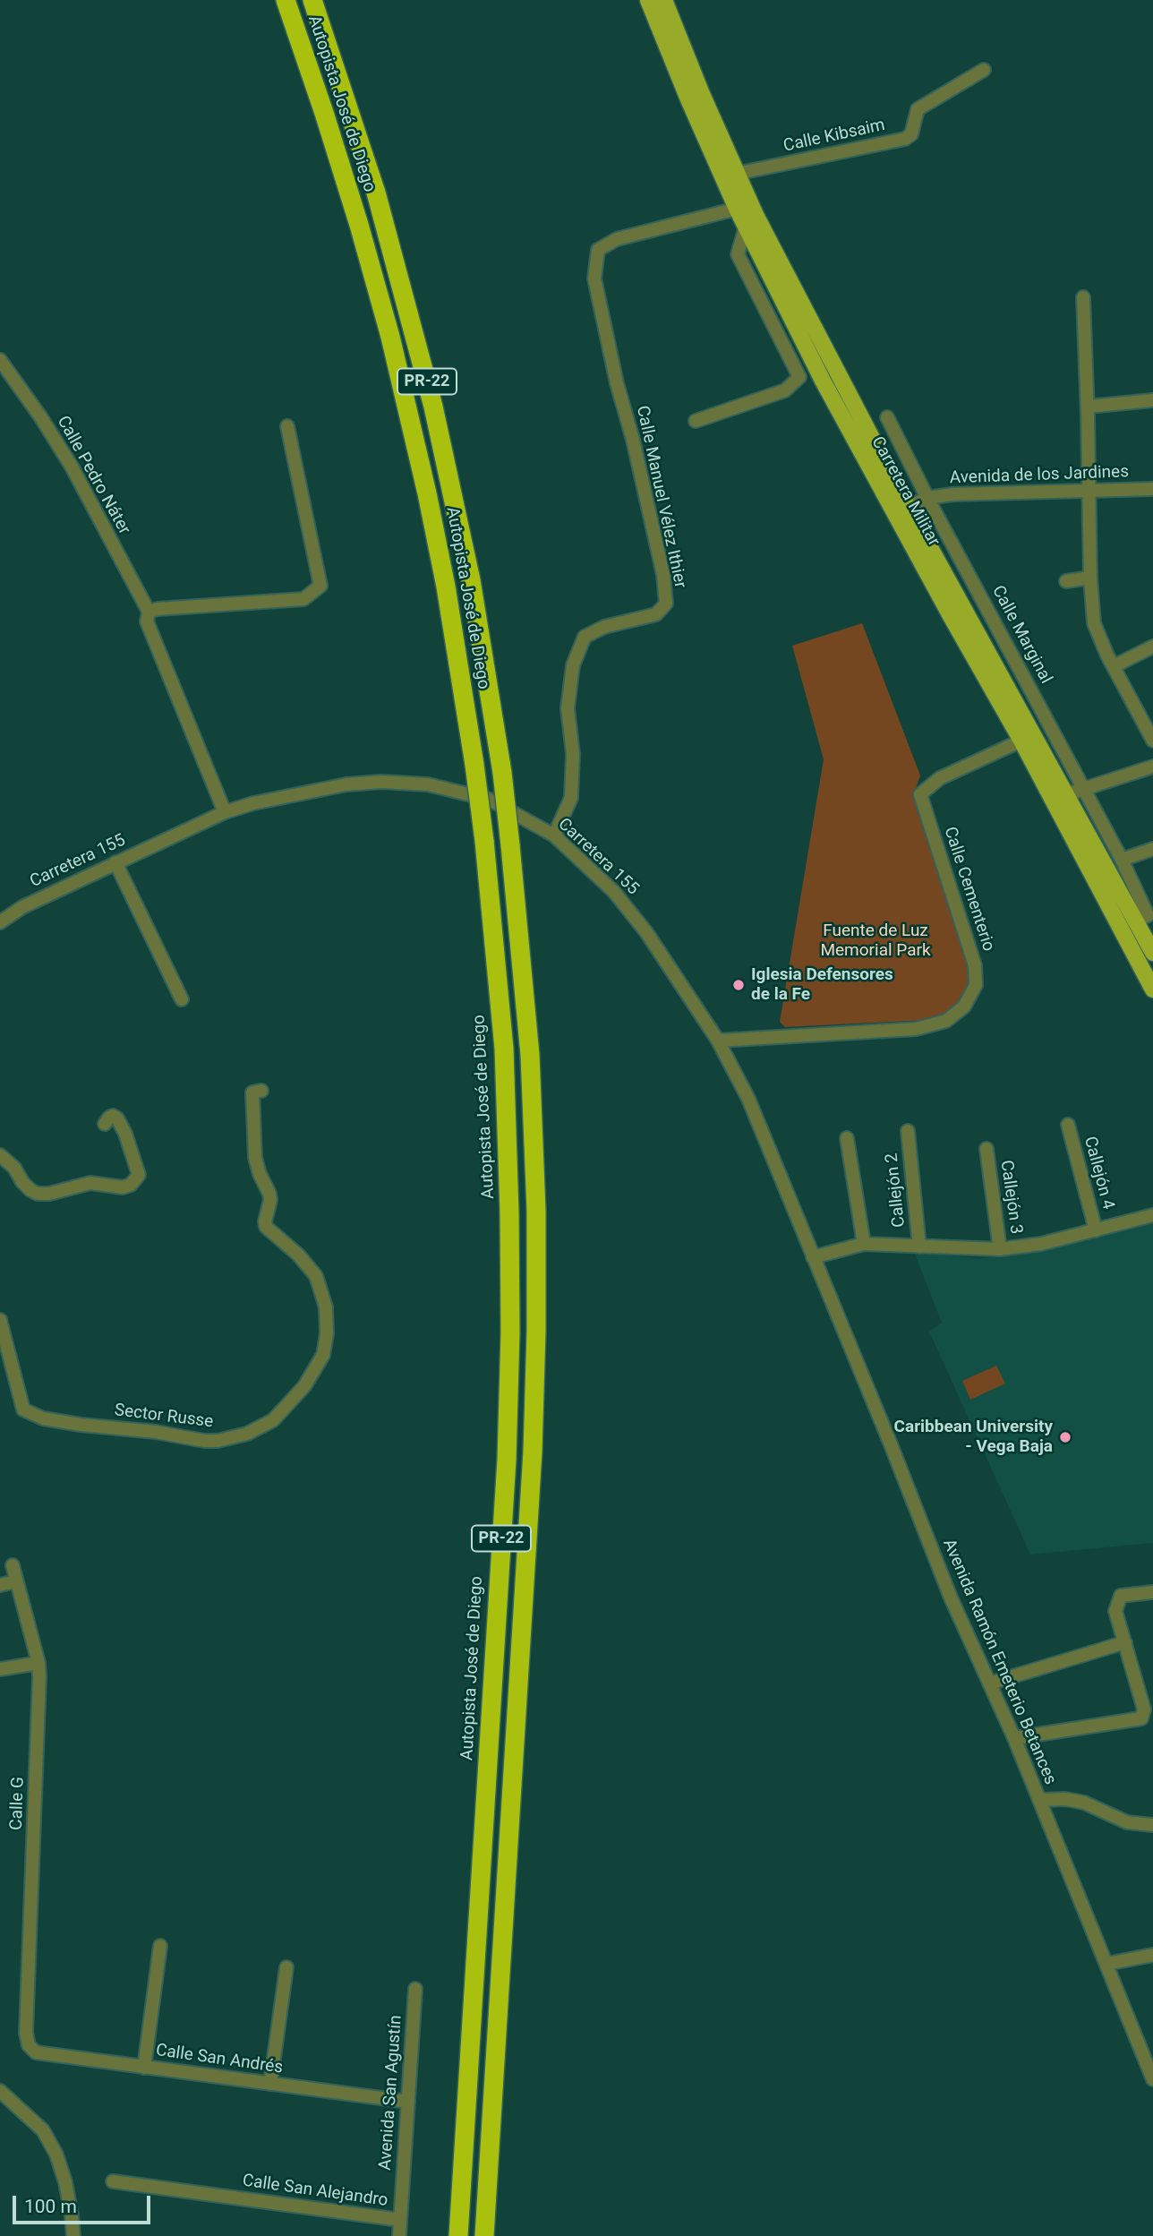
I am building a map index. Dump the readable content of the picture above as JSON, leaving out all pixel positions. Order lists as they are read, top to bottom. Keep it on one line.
{"streets":{"highway":["Autopista José de Diego","PR-22"],"main road":["Carretera Militar"],"street":["Calle Kibsaim","Calle Pedro Náter","Avenida de los Jardines","Calle Manuel Vélez Ithier","Calle Marginal","Carretera 155","Calle Cementerio","Callejón 4","Callejón 2","Callejón 3","Sector Russe","Avenida Ramón Emeterio Betances","Calle G","Calle San Andrés","Avenida San Agustín","Calle San Alejandro"]},"crossings":[["Calle Kibsaim","Carretera Militar"],["Calle Pedro Náter","Carretera 155"],["Avenida de los Jardines","Carretera Militar"],["Avenida de los Jardines","Calle Marginal"],["Carretera Militar","Calle Manuel Vélez Ithier"],["Carretera Militar","Calle Marginal"],["Carretera Militar","Calle Cementerio"],["Calle Manuel Vélez Ithier","Carretera 155"],["Carretera 155","Calle Cementerio"],["Carretera 155","Avenida Ramón Emeterio Betances"],["Calle G","Calle San Andrés"],["Calle San Andrés","Avenida San Agustín"],["Avenida San Agustín","Calle San Alejandro"]],"parks":["Fuente de Luz Memorial Park"],"places":["Iglesia Defensores de la Fe","Caribbean University - Vega Baja"],"scale_bar":"100 m"}
